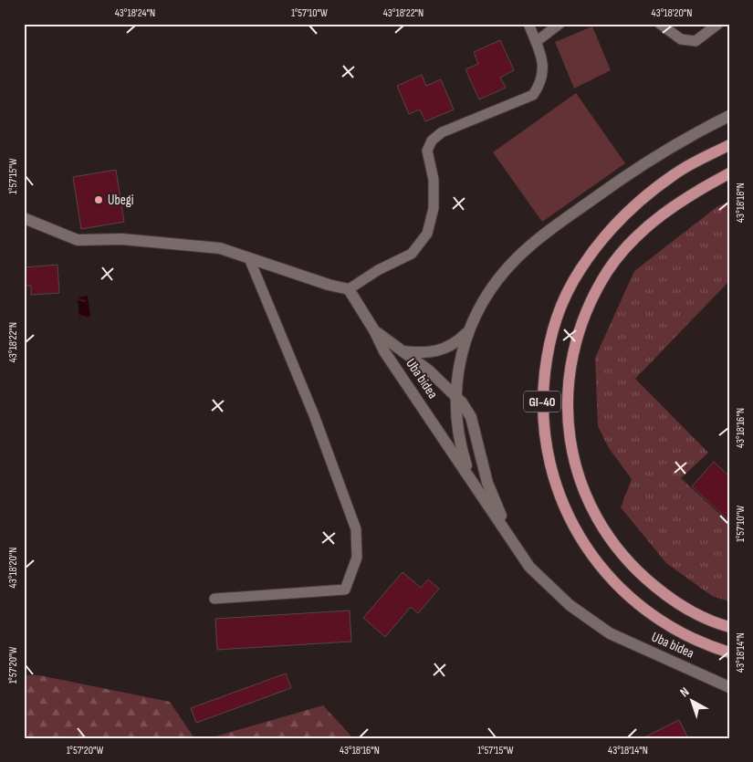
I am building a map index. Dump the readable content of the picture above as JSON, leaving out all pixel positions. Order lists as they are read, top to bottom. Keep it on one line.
{"streets":{"main road":["GI-40"],"street":["Uba bidea"]},"places":["Ubegi"],"north":"top left","coordinates":["43°18'24\"N","1°57'10\"W","43°18'22\"N","43°18'20\"N","1°57'15\"W","43°18'18\"N","43°18'16\"N","43°18'14\"N","1°57'20\"W"]}
